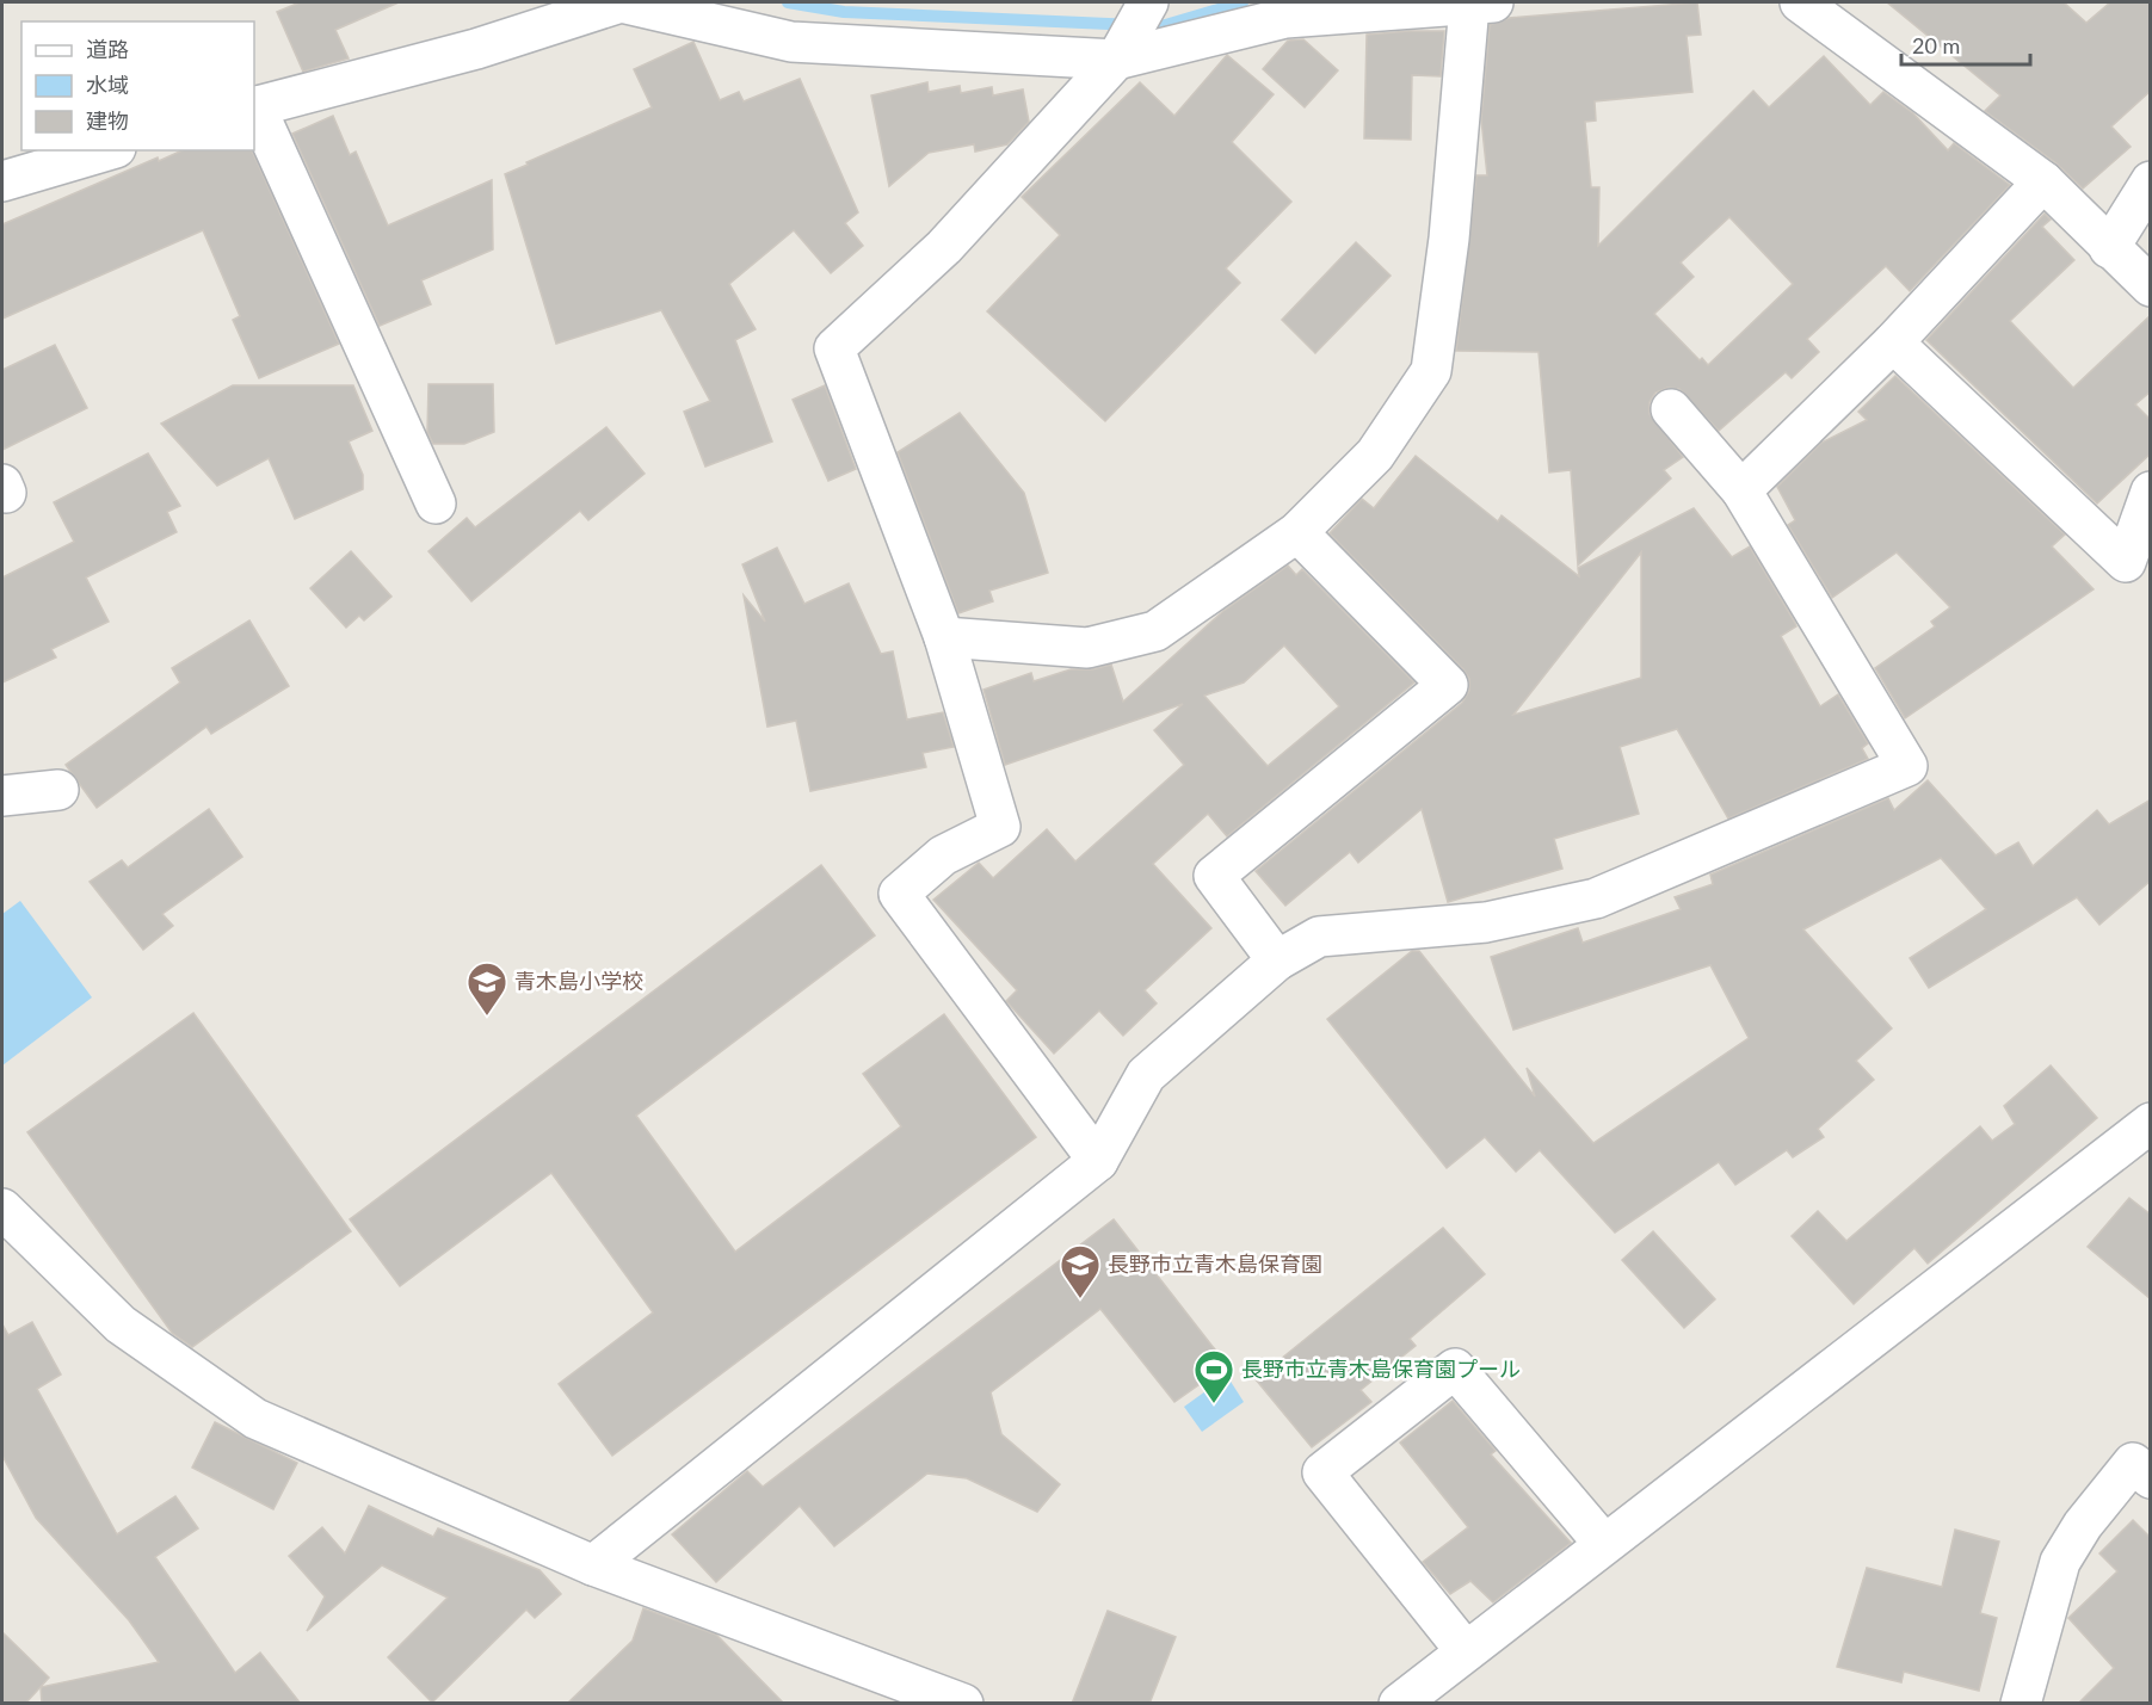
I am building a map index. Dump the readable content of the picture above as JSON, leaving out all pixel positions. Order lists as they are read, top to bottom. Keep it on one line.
{"places":{"school or university":["青木島小学校","長野市立青木島保育園"],"sports":["長野市立青木島保育園プール"]},"legend":["道路","水域","建物"],"scale_bar":"20 m"}
